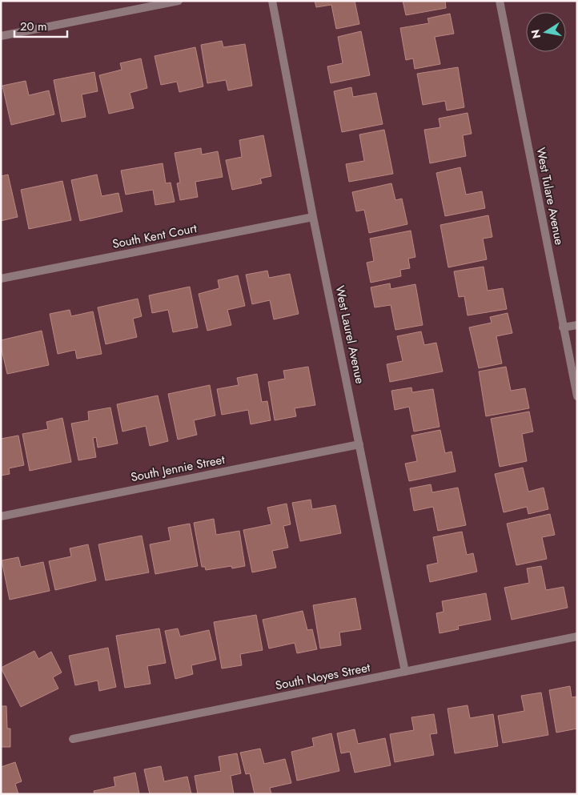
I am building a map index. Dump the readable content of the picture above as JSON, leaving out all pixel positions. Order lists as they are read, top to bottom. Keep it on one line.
{"streets":{"street":["West Tulare Avenue","South Kent Court","West Laurel Avenue","South Jennie Street","South Noyes Street"]},"crossings":[["South Kent Court","West Laurel Avenue"],["West Laurel Avenue","South Jennie Street"],["West Laurel Avenue","South Noyes Street"]],"scale_bar":"20 m","north":"left"}
